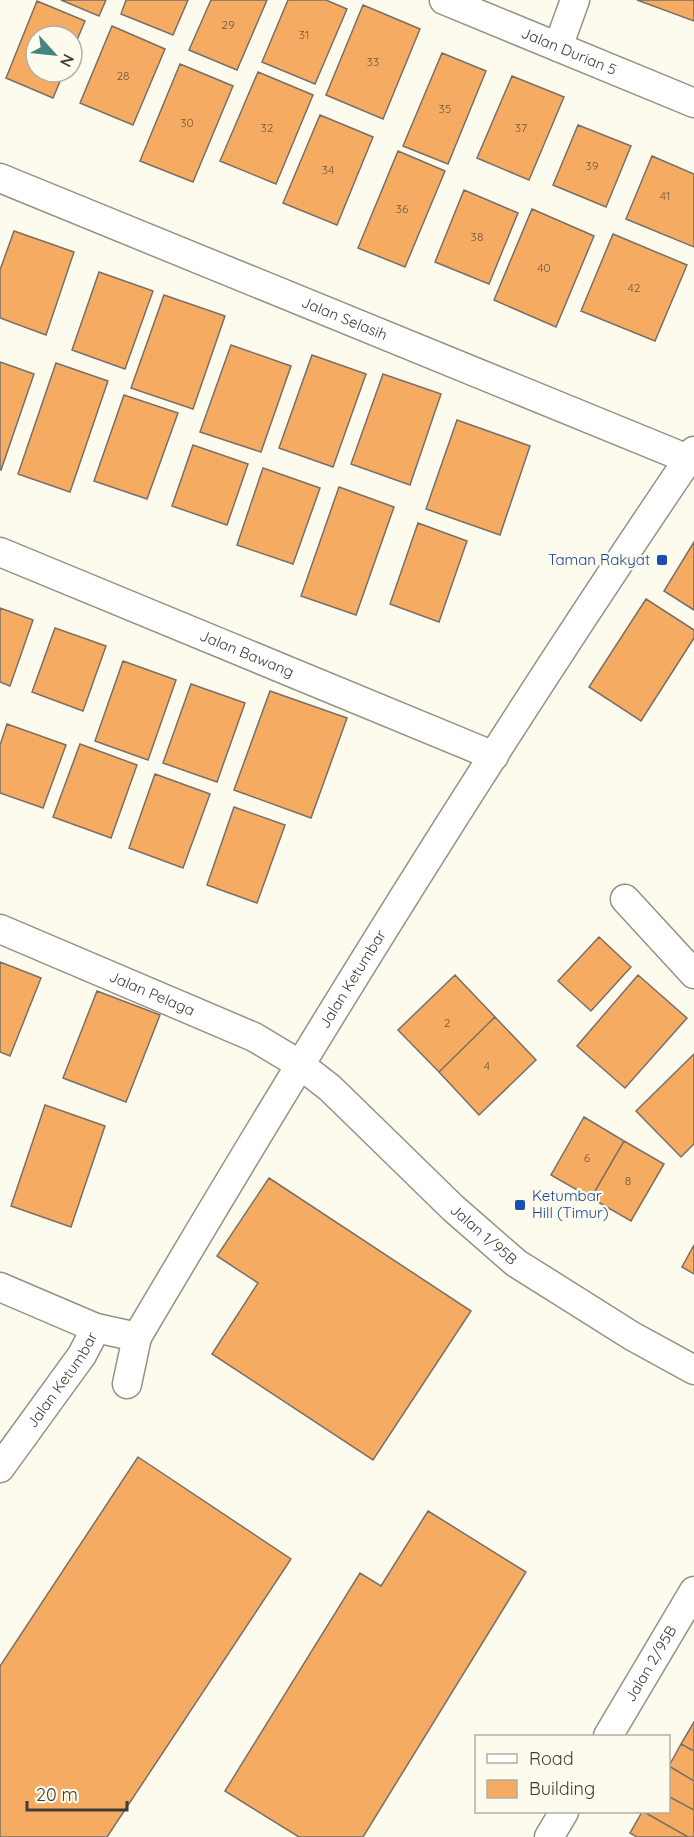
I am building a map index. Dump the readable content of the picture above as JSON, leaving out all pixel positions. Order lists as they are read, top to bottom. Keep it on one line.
{"streets":{"street":["Jalan Durian 5","Jalan Selasih","Jalan Bawang","Jalan Ketumbar","Jalan Pelaga","Jalan 1/95B","Jalan 2/95B"]},"crossings":[["Jalan Selasih","Jalan Ketumbar"],["Jalan Bawang","Jalan Ketumbar"],["Jalan Ketumbar","Jalan Pelaga"],["Jalan Ketumbar","Jalan 1/95B"],["Jalan Pelaga","Jalan 1/95B"]],"places":{"transit":["Taman Rakyat","Ketumbar Hill (Timur)"]},"house_numbers":["29","31","33","28","35","30","32","37","39","34","41","36","38","40","42","2","4","6","8"],"legend":["Road","Building"],"scale_bar":"20 m","north":"bottom right"}
